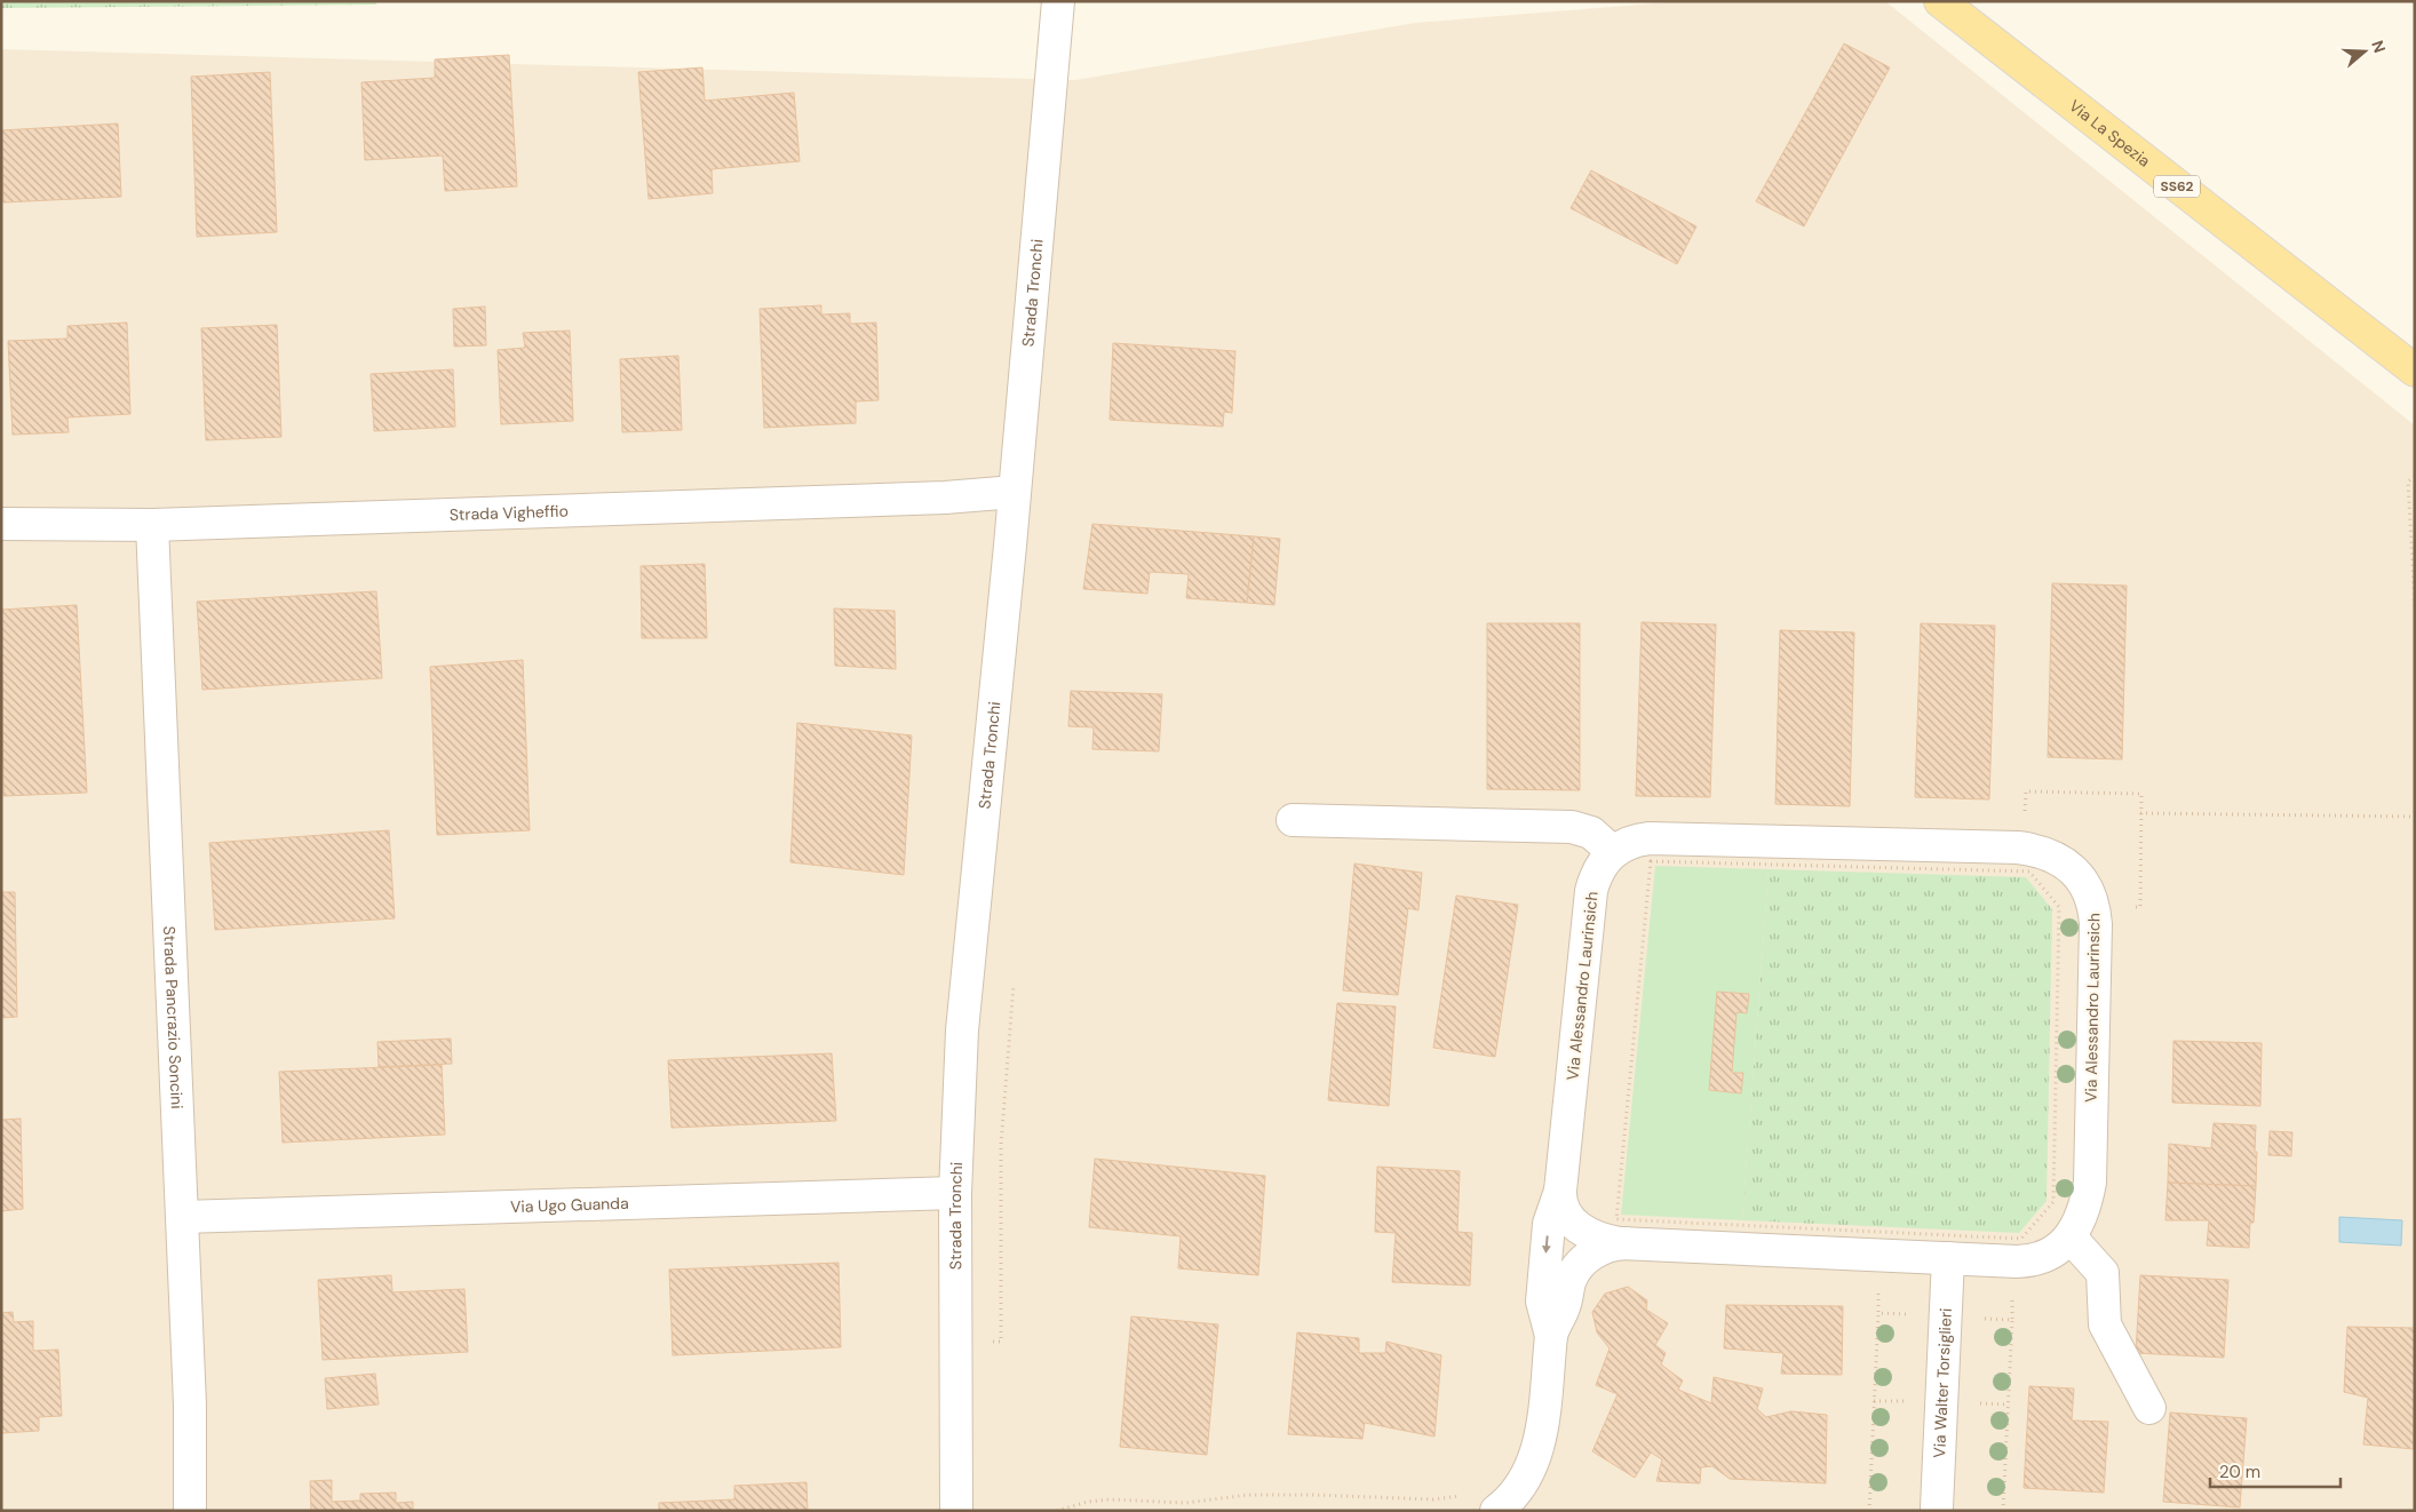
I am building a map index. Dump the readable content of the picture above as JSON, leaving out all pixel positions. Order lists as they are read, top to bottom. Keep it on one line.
{"streets":{"main road":["Via La Spezia","SS62"],"street":["Strada Tronchi","Strada Vigheffio","Via Alessandro Laurinsich","Strada Pancrazio Soncini","Via Ugo Guanda","Via Walter Torsiglieri"]},"crossings":[["Strada Tronchi","Strada Vigheffio"],["Strada Tronchi","Via Ugo Guanda"],["Strada Vigheffio","Strada Pancrazio Soncini"],["Via Alessandro Laurinsich","Via Walter Torsiglieri"],["Strada Pancrazio Soncini","Via Ugo Guanda"]],"scale_bar":"20 m","north":"right"}
